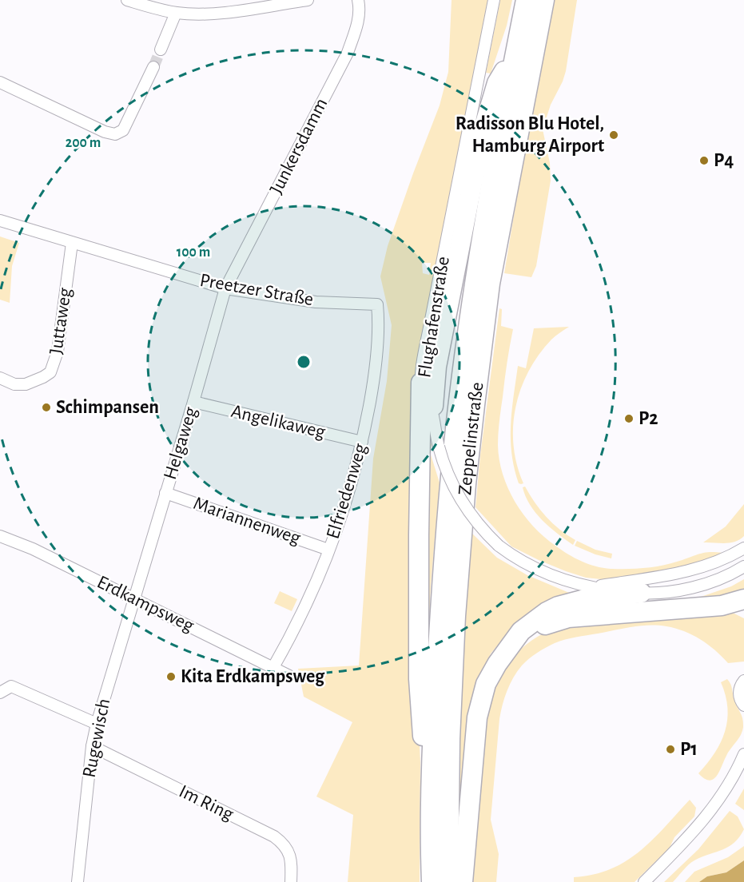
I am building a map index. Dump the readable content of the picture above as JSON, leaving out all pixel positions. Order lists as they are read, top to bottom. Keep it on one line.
{"streets":{"highway":["Zeppelinstraße"],"street":["Junkersdamm","Preetzer Straße","Flughafenstraße","Juttaweg","Angelikaweg","Helgaweg","Elfriedenweg","Mariannenweg","Erdkampsweg","Rugewisch","Im Ring"]},"crossings":[["Junkersdamm","Preetzer Straße"],["Junkersdamm","Helgaweg"],["Preetzer Straße","Juttaweg"],["Preetzer Straße","Helgaweg"],["Preetzer Straße","Elfriedenweg"],["Angelikaweg","Helgaweg"],["Angelikaweg","Elfriedenweg"],["Helgaweg","Mariannenweg"],["Helgaweg","Erdkampsweg"],["Helgaweg","Rugewisch"],["Elfriedenweg","Mariannenweg"],["Elfriedenweg","Erdkampsweg"],["Erdkampsweg","Rugewisch"],["Rugewisch","Im Ring"]],"places":["Radisson Blu Hotel, Hamburg Airport","P4","Schimpansen","P2","Kita Erdkampsweg","P1"],"rings":["200 m","100 m"]}
